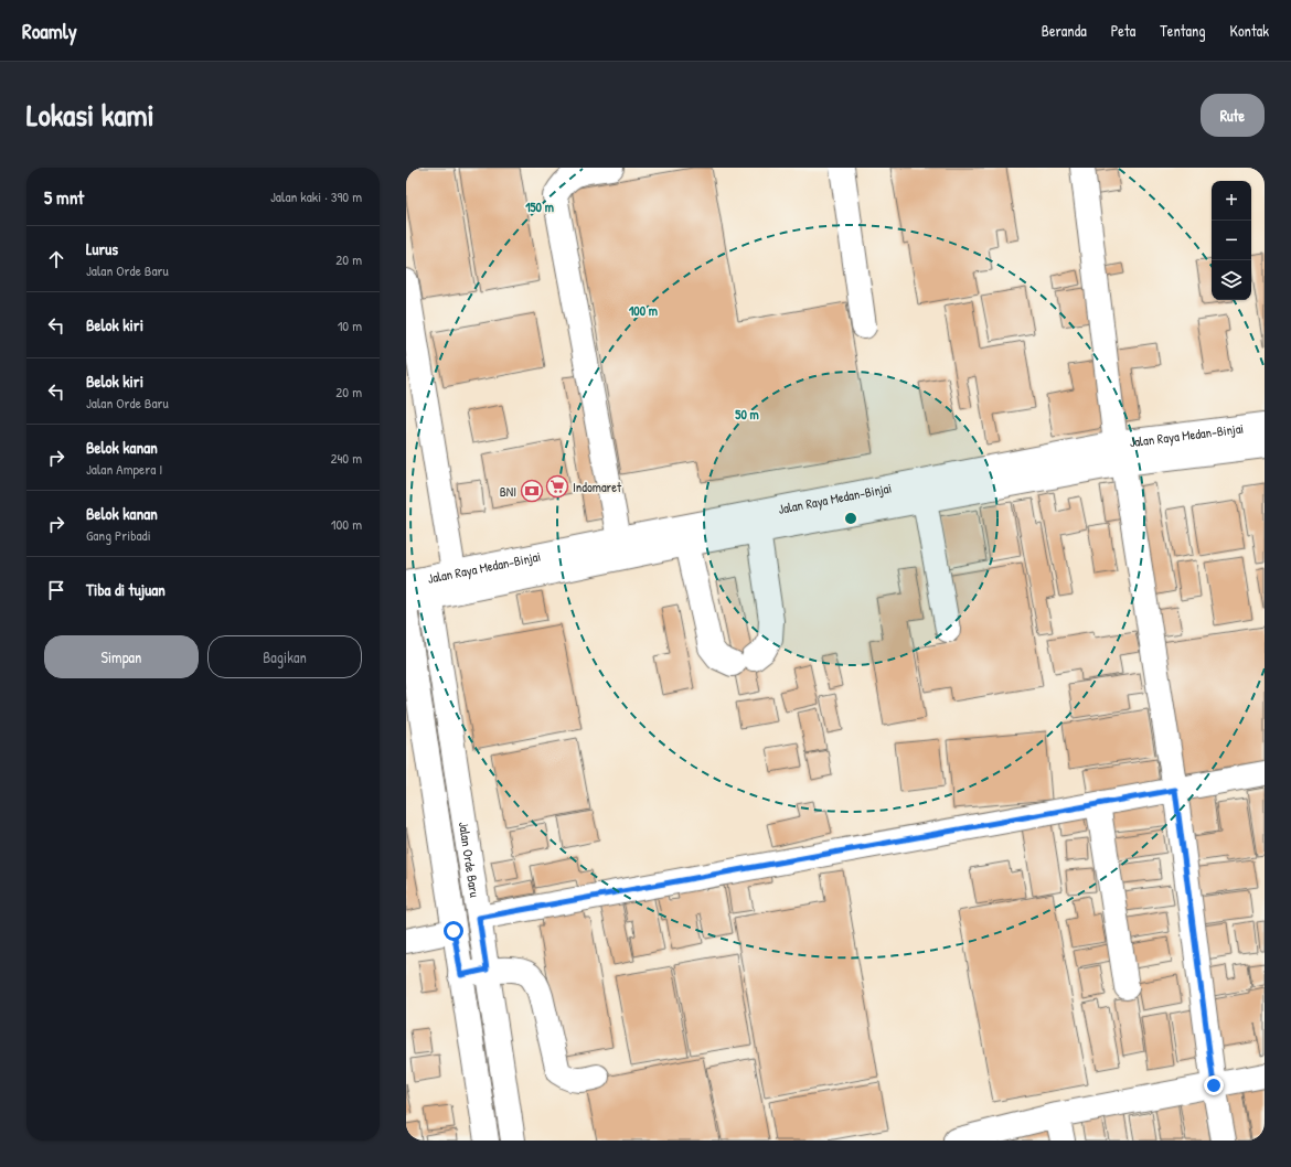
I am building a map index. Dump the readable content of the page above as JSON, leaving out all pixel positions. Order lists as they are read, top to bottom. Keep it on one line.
{"streets":{"main road":["Jalan Raya Medan-Binjai","Jalan Orde Baru"]},"crossings":[["Jalan Raya Medan-Binjai","Jalan Orde Baru"]],"places":{"supermarket":["Indomaret"],"bank":["BNI"]},"page":{"header":"Roamly","nav":["Beranda","Peta","Tentang","Kontak"],"title":"Lokasi kami","buttons":["Rute",["Simpan","Bagikan"]],"heading":["5 mnt","Jalan kaki · 390 m"],"map_buttons":["+","−"],"list":[["Lurus","Jalan Orde Baru","20 m"],["Belok kiri","10 m"],["Belok kiri","Jalan Orde Baru","20 m"],["Belok kanan","Jalan Ampera I","240 m"],["Belok kanan","Gang Pribadi","100 m"],"Tiba di tujuan"]},"rings":["150 m","100 m","50 m"]}
